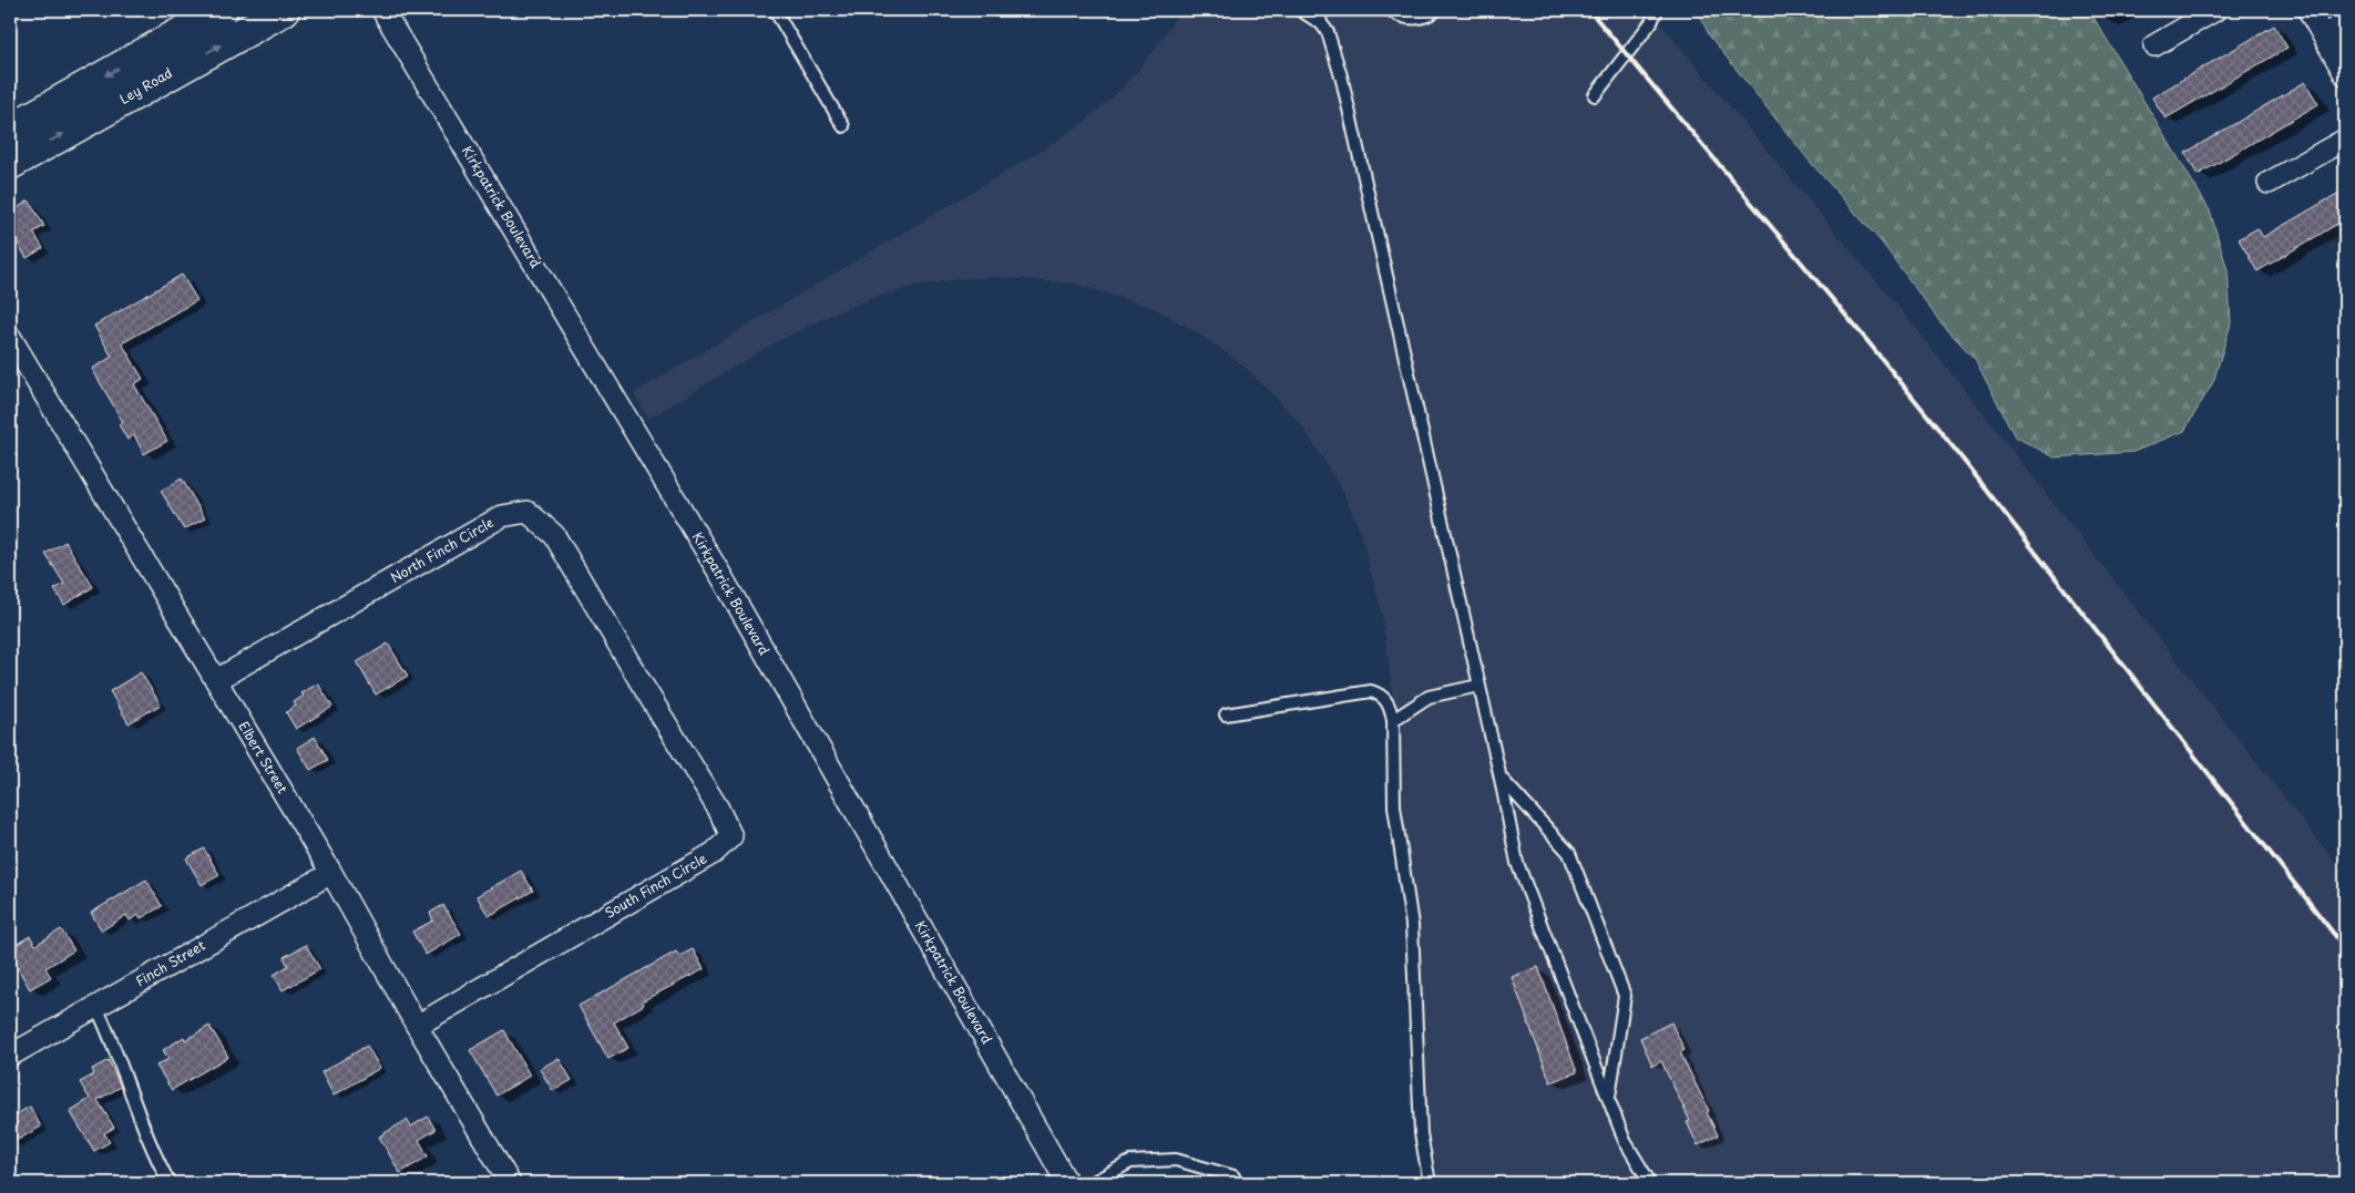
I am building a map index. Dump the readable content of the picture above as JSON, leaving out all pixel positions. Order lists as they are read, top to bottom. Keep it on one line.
{"streets":{"main road":["Ley Road"],"street":["Kirkpatrick Boulevard","North Finch Circle","Elbert Street","South Finch Circle","Finch Street"]},"crossings":[["North Finch Circle","Elbert Street"],["North Finch Circle","South Finch Circle"],["Elbert Street","South Finch Circle"],["Elbert Street","Finch Street"]]}
